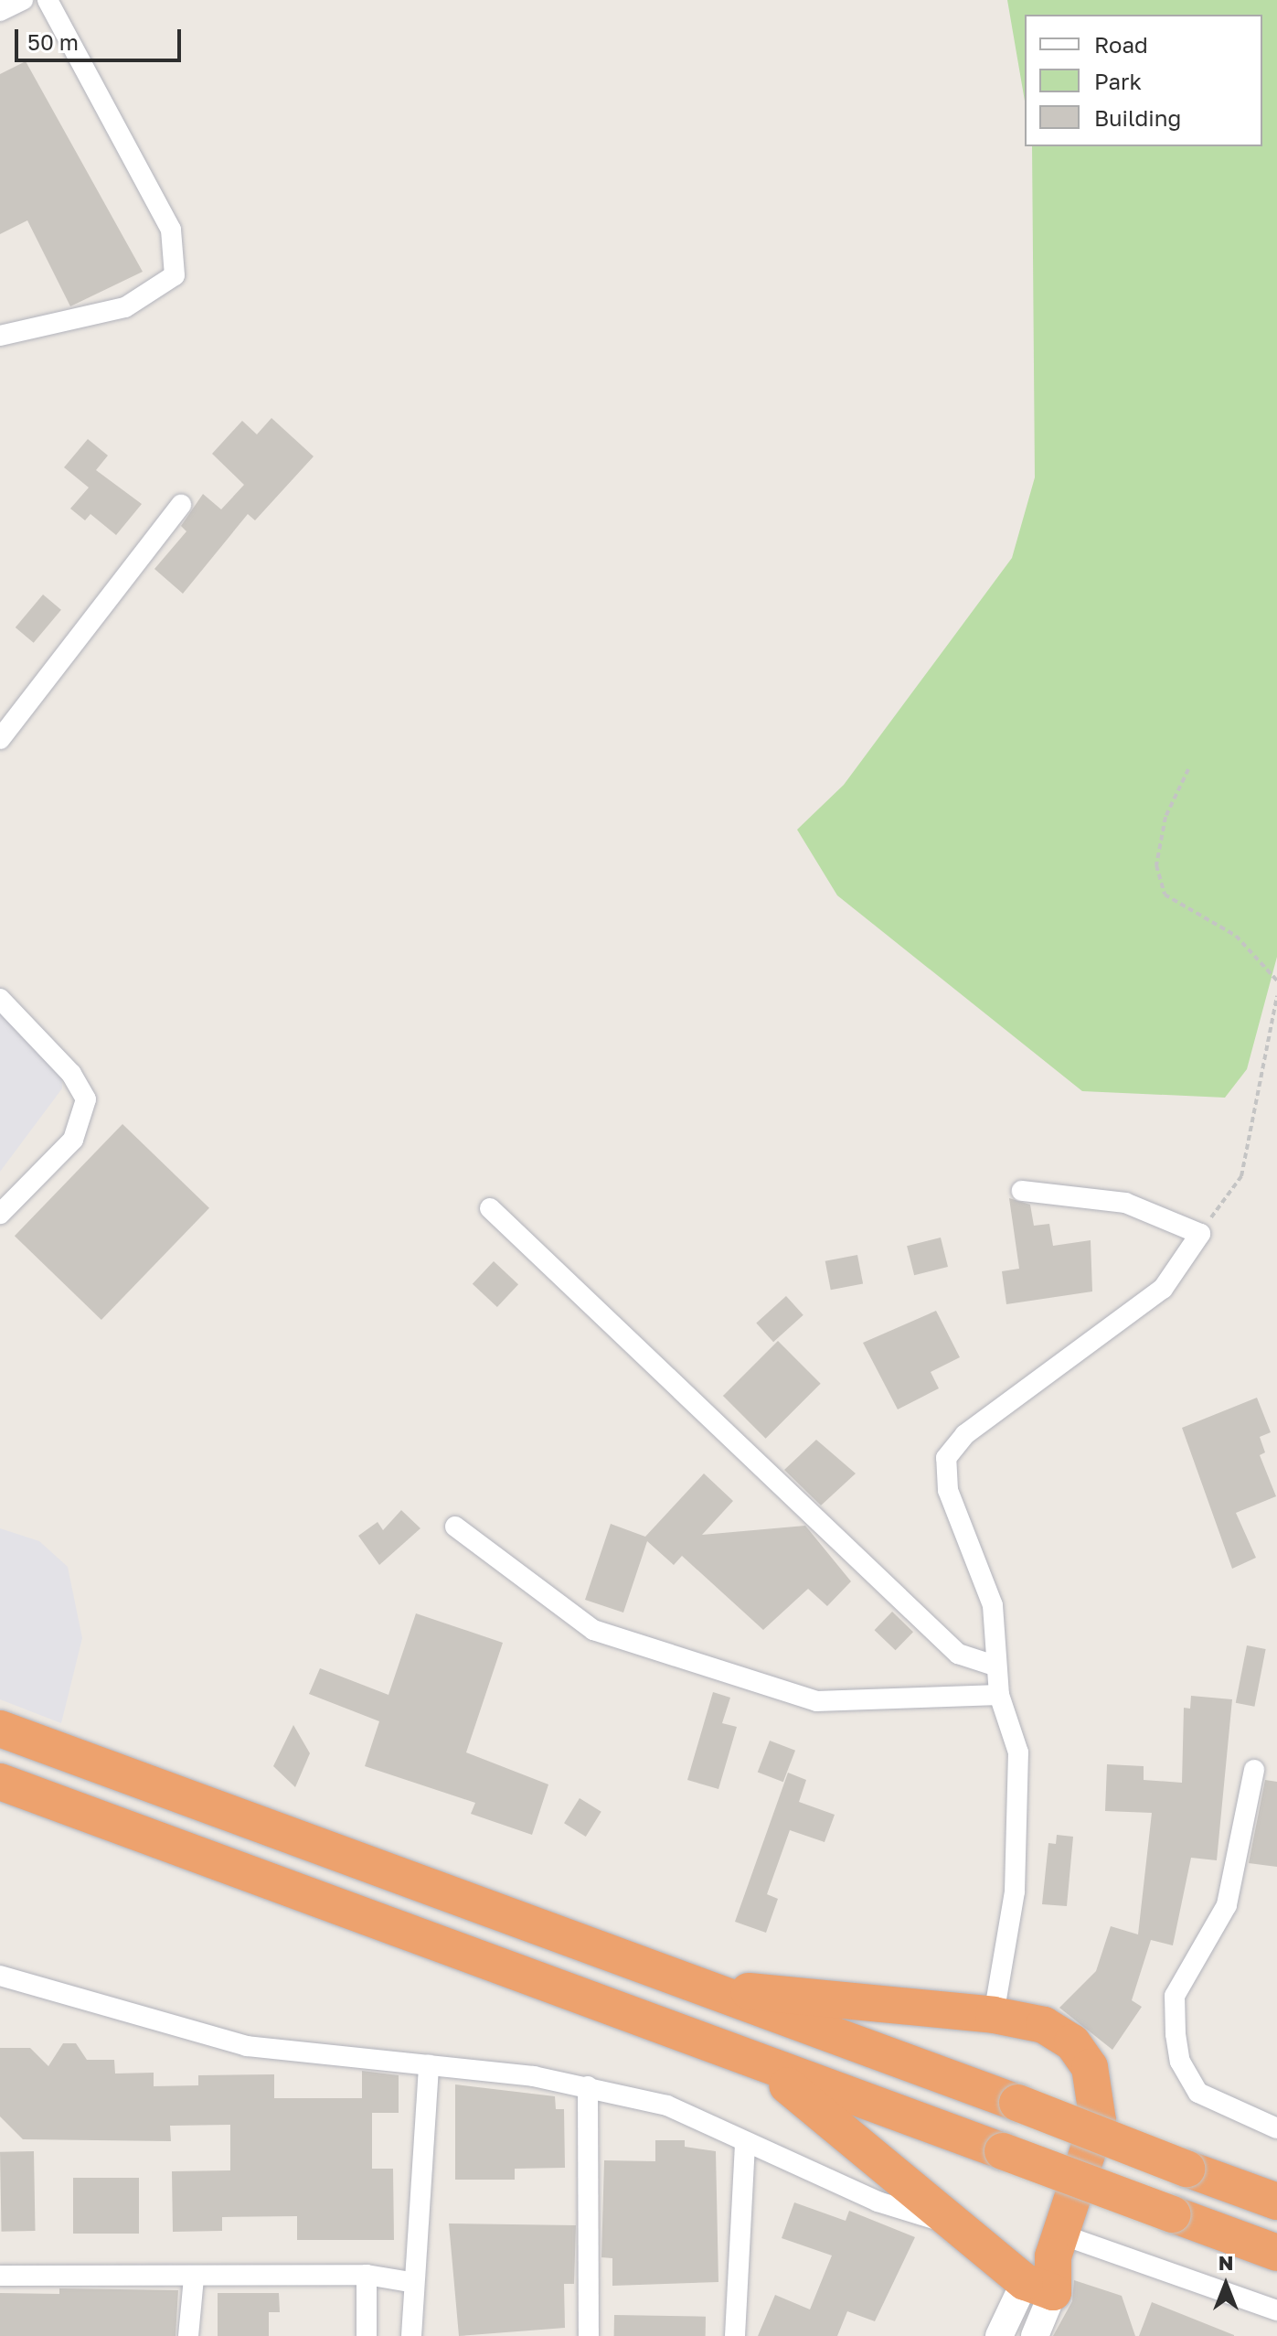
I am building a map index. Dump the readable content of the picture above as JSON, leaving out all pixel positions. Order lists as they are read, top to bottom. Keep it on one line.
{"legend":["Road","Park","Building"],"scale_bar":"50 m","north":"top"}
